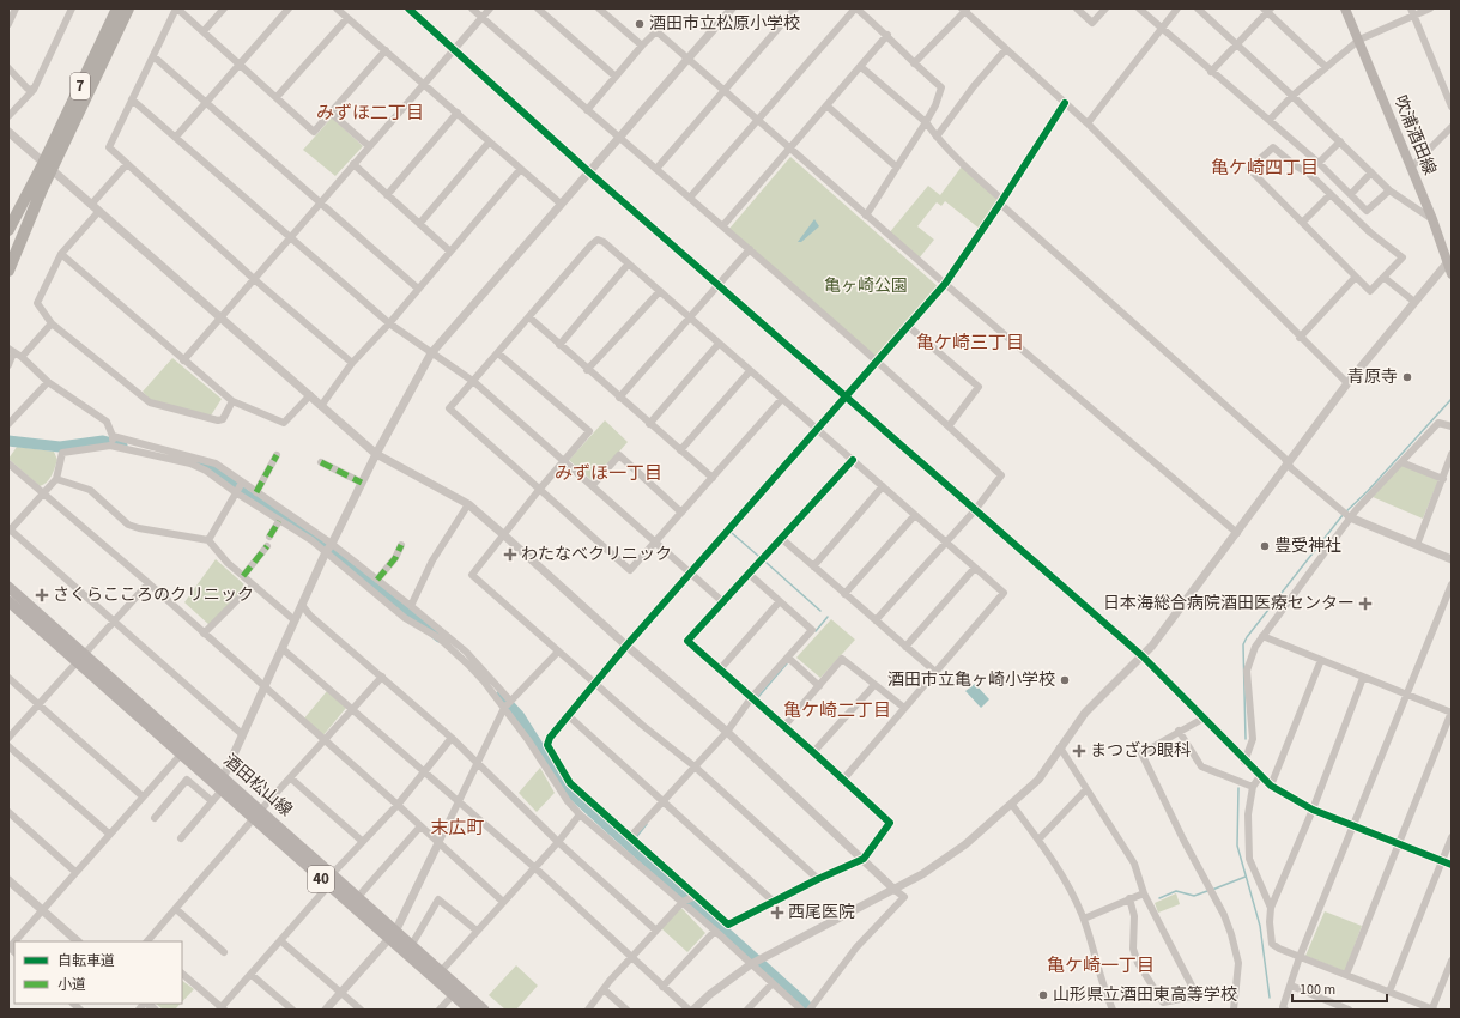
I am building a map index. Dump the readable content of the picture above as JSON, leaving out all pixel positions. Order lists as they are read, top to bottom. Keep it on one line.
{"streets":{"highway":["7"],"main road":["吹浦酒田線","酒田松山線","40"]},"districts":["みずほ二丁目","亀ケ崎四丁目","亀ケ崎三丁目","みずほ一丁目","亀ケ崎二丁目","末広町","亀ケ崎一丁目"],"parks":["亀ヶ崎公園"],"places":{"other":["酒田市立松原小学校","青原寺","豊受神社","酒田市立亀ヶ崎小学校","山形県立酒田東高等学校"],"health":["わたなべクリニック","さくらこころのクリニック","日本海総合病院酒田医療センター","まつざわ眼科","西尾医院"]},"legend":["自転車道","小道"],"scale_bar":"100 m"}
